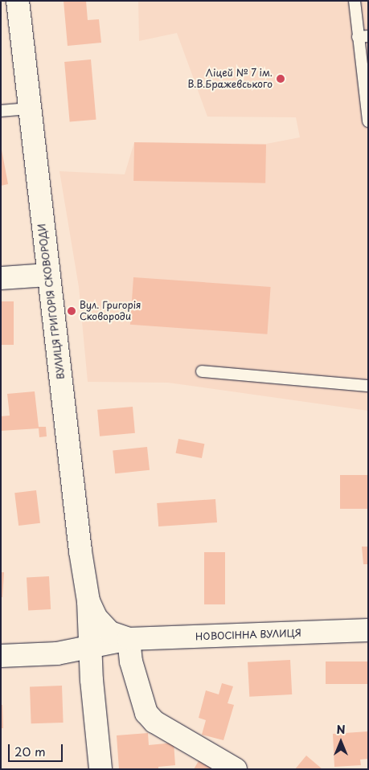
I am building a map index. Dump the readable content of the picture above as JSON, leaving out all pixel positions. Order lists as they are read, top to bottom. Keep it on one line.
{"streets":{"street":["ВУЛИЦЯ ГРИГОРІЯ СКОВОРОДИ","НОВОСІННА ВУЛИЦЯ"]},"crossings":[["ВУЛИЦЯ ГРИГОРІЯ СКОВОРОДИ","НОВОСІННА ВУЛИЦЯ"]],"places":["Ліцей № 7 ім. В.В.Бражевського","Вул. Григорія Сковороди"],"scale_bar":"20 m","north":"top"}
